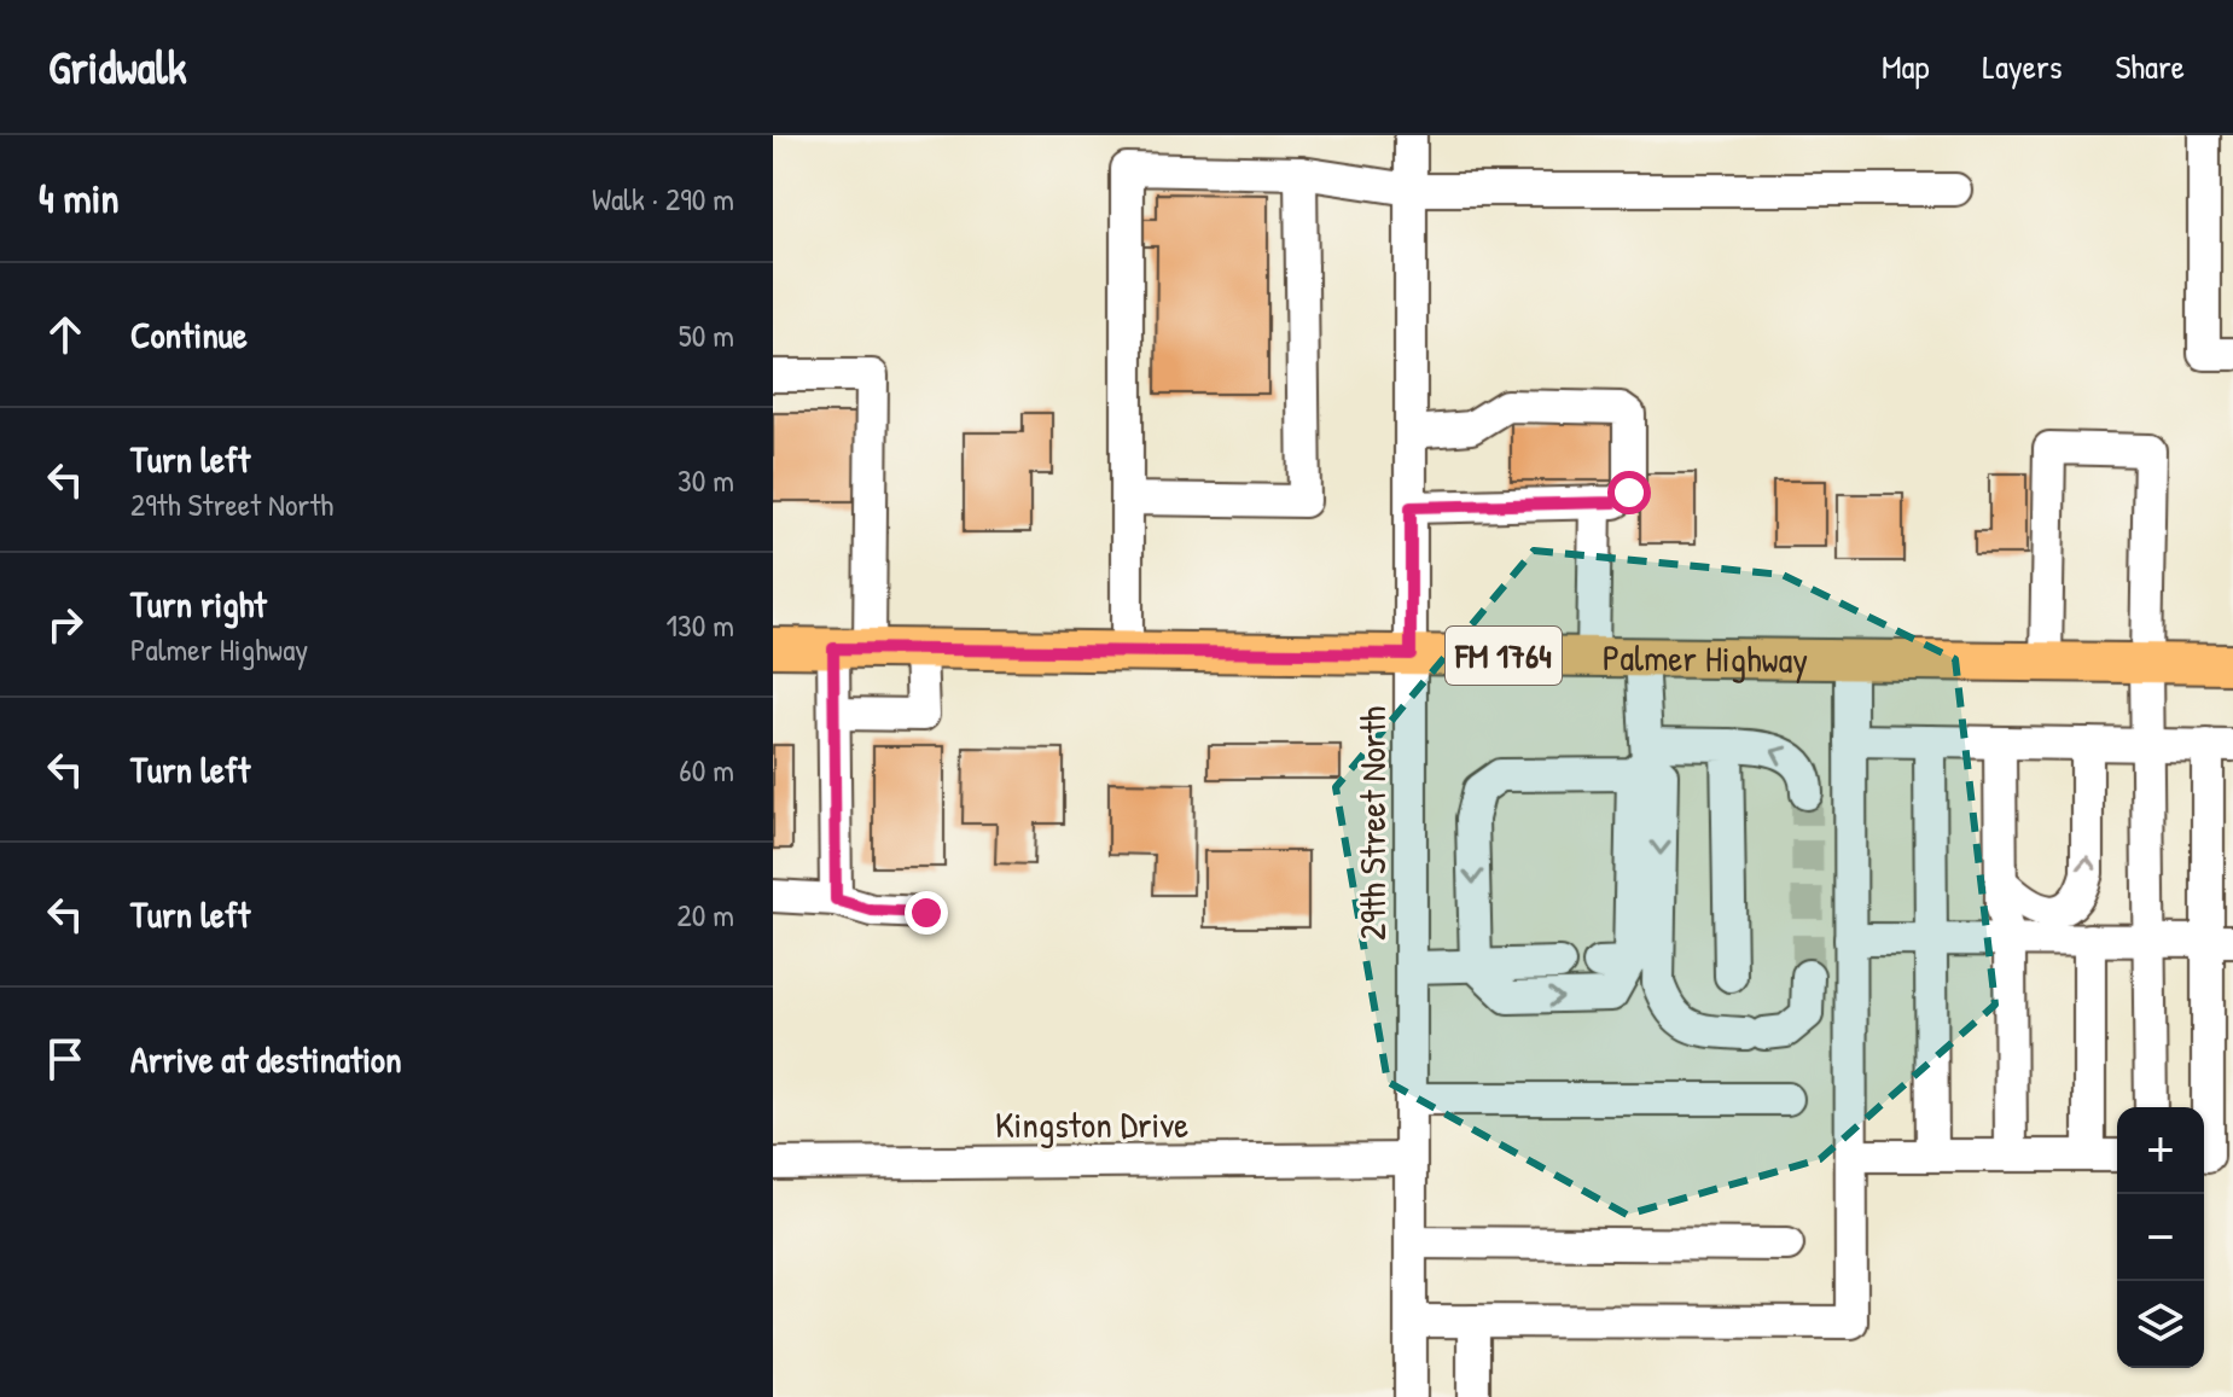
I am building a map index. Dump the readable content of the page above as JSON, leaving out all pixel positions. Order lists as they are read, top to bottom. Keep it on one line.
{"streets":{"main road":["FM 1764","Palmer Highway"],"street":["29th Street North","Kingston Drive"]},"crossings":[["Palmer Highway","29th Street North"],["29th Street North","Kingston Drive"]],"page":{"header":"Gridwalk","nav":["Map","Layers","Share"],"heading":["4 min","Walk · 290 m"],"list":[["Continue","50 m"],["Turn left","29th Street North","30 m"],["Turn right","Palmer Highway","130 m"],["Turn left","60 m"],["Turn left","20 m"],"Arrive at destination"],"map_buttons":["+","−"]}}
